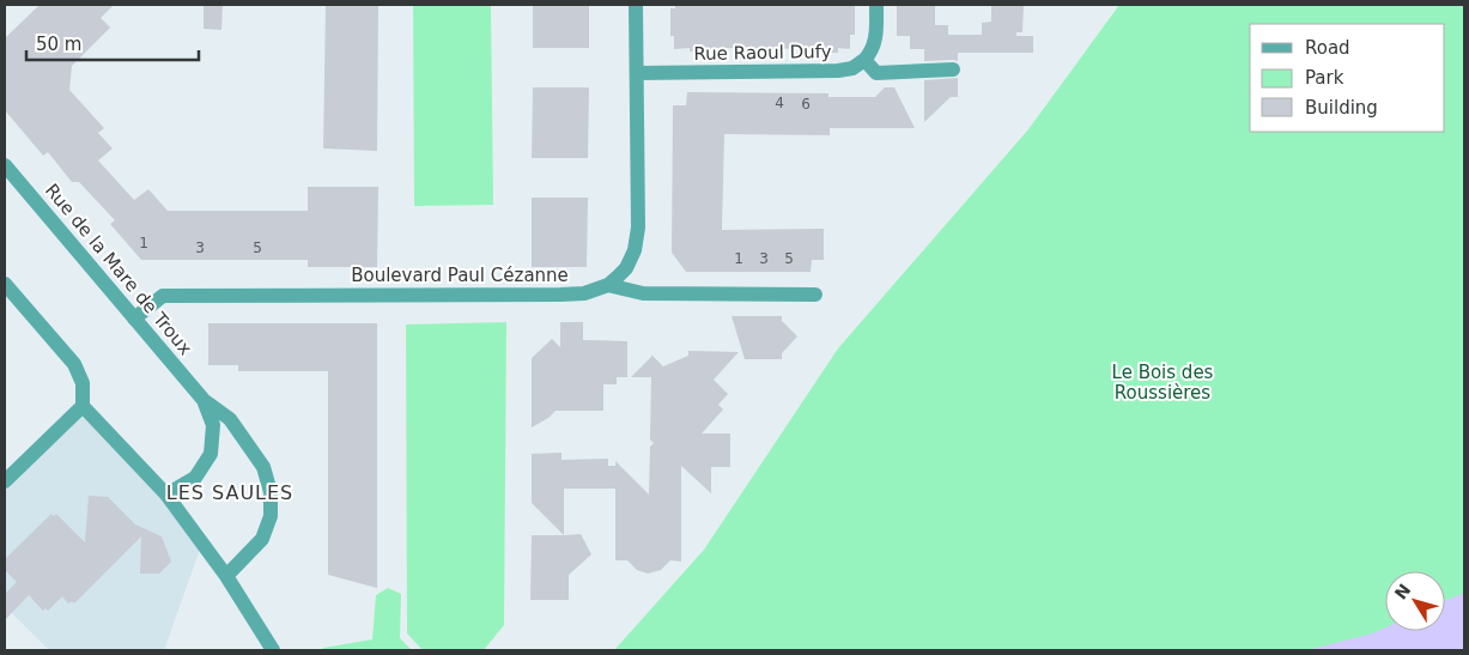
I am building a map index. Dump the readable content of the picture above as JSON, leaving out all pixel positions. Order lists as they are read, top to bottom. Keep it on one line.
{"streets":{"street":["Rue Raoul Dufy","Rue de la Mare de Troux","Boulevard Paul Cézanne"]},"crossings":[["Rue de la Mare de Troux","Boulevard Paul Cézanne"]],"districts":["LES SAULES"],"parks":["Le Bois des Roussières"],"house_numbers":["4","6","1","3","5","1","3","5"],"legend":["Road","Park","Building"],"scale_bar":"50 m","north":"top left"}
